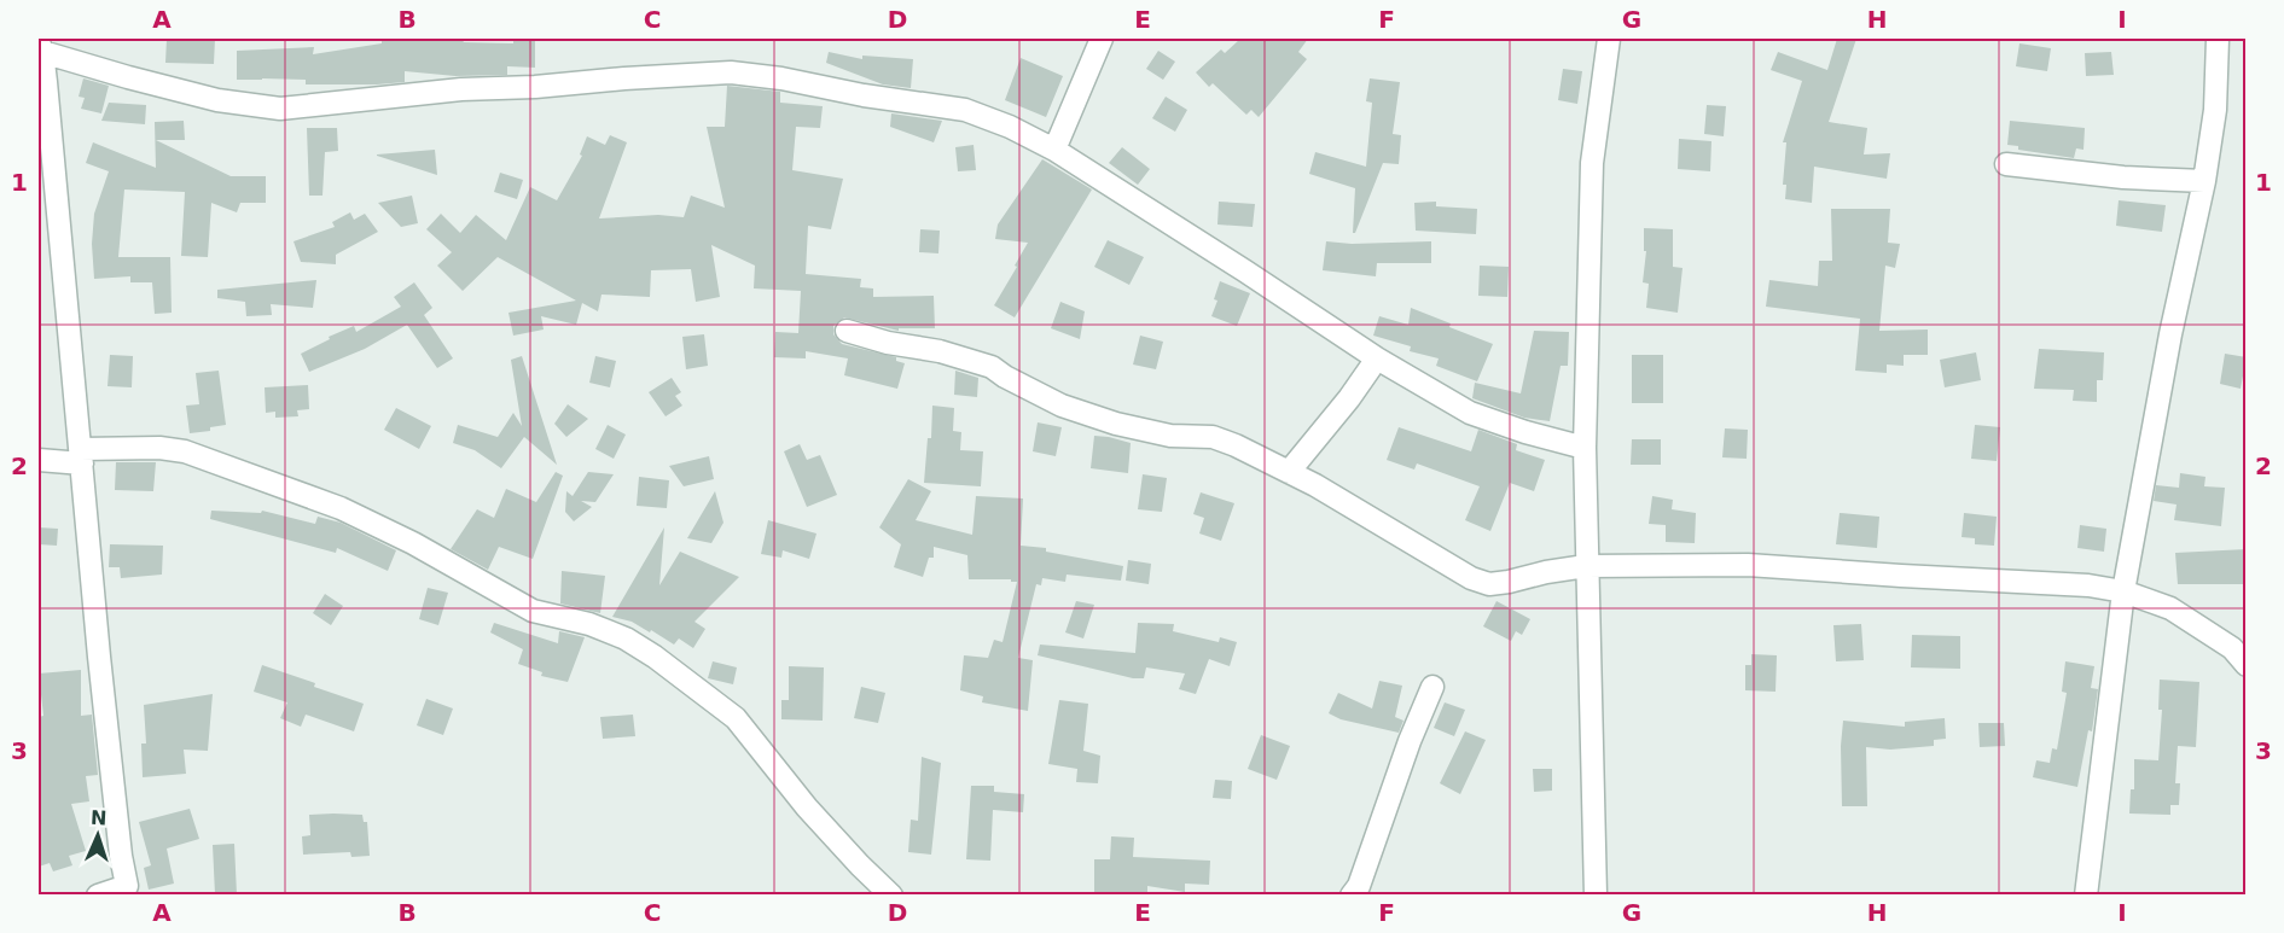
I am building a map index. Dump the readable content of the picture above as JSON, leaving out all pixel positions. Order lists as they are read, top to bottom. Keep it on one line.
{"north":"top","grid":{"columns":["A","B","C","D","E","F","G","H","I"],"rows":["1","2","3"]}}
